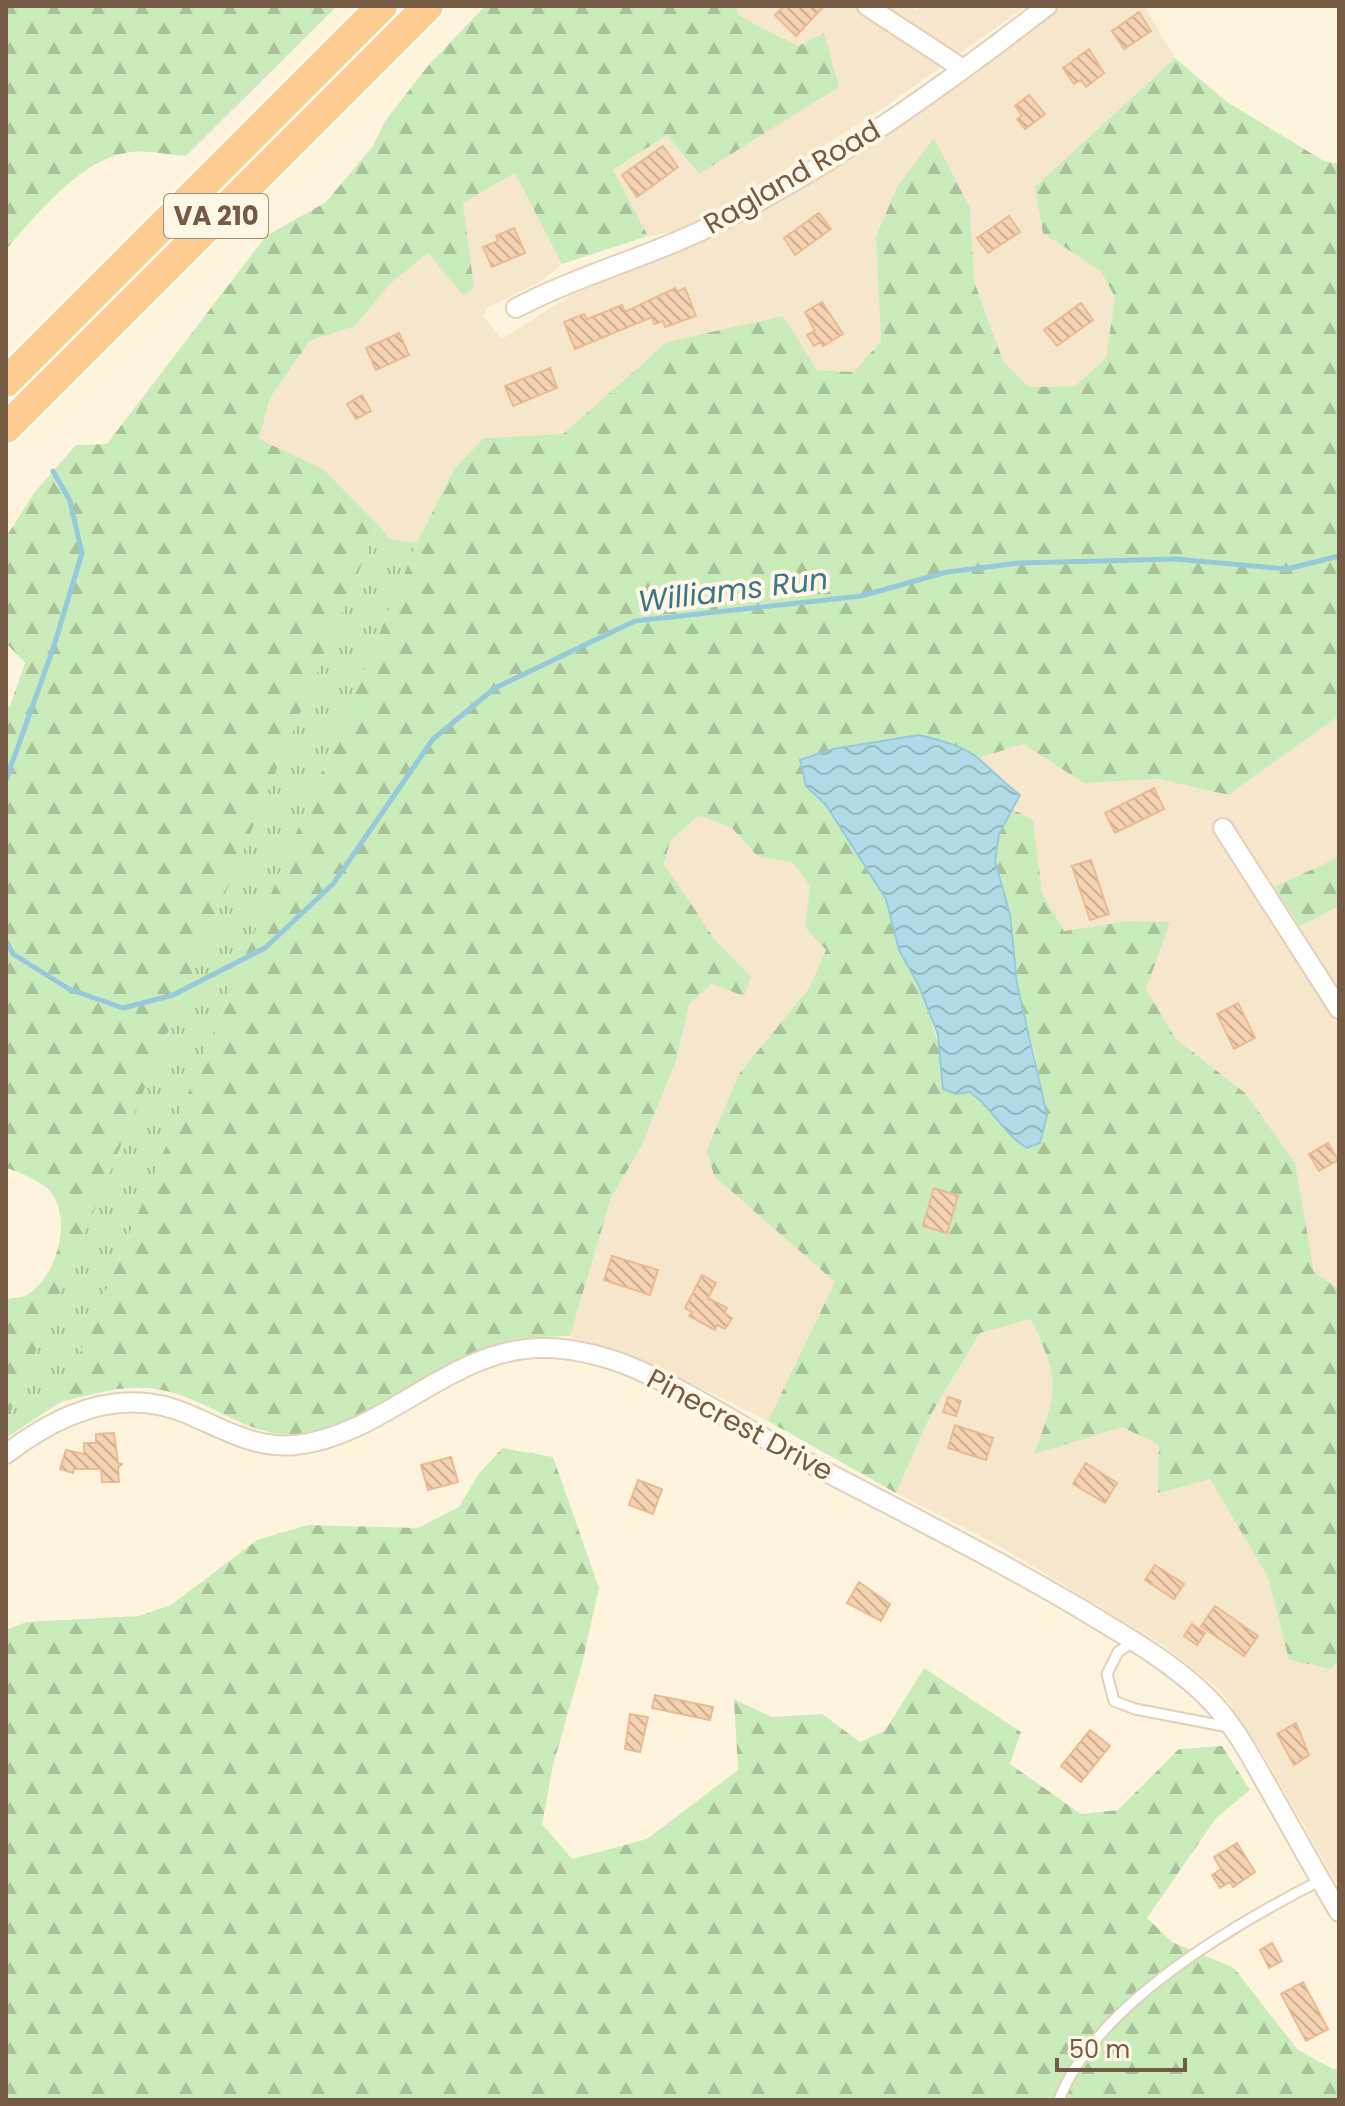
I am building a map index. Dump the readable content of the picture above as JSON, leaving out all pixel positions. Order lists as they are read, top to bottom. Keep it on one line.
{"streets":{"highway":["VA 210"],"street":["Ragland Road","Pinecrest Drive"]},"water":["Williams Run"],"scale_bar":"50 m"}
